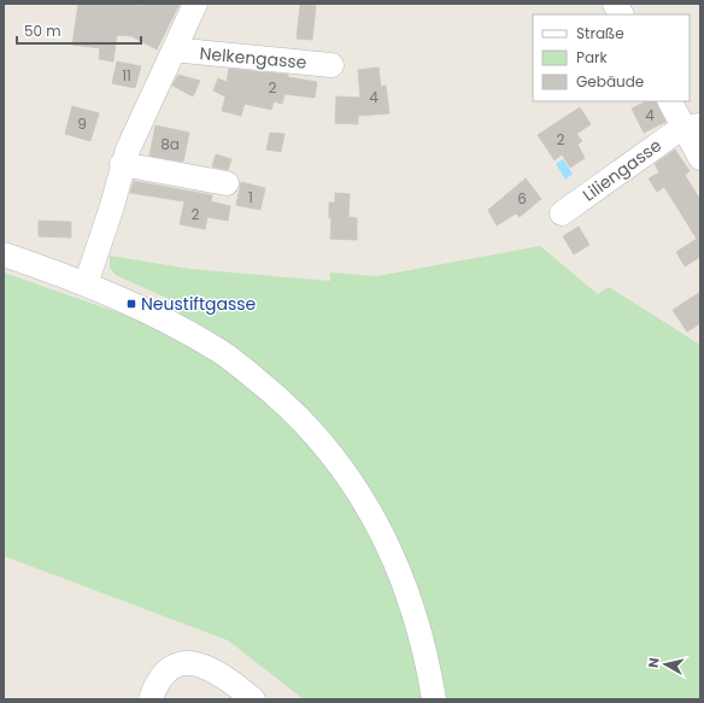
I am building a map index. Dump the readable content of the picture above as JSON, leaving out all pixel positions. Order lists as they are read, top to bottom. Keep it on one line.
{"streets":{"street":["Nelkengasse","Liliengasse"]},"places":{"transit":["Neustiftgasse"]},"house_numbers":["11","2","4","4","9","2","8a","1","6","2"],"legend":["Straße","Park","Gebäude"],"scale_bar":"50 m","north":"left"}
